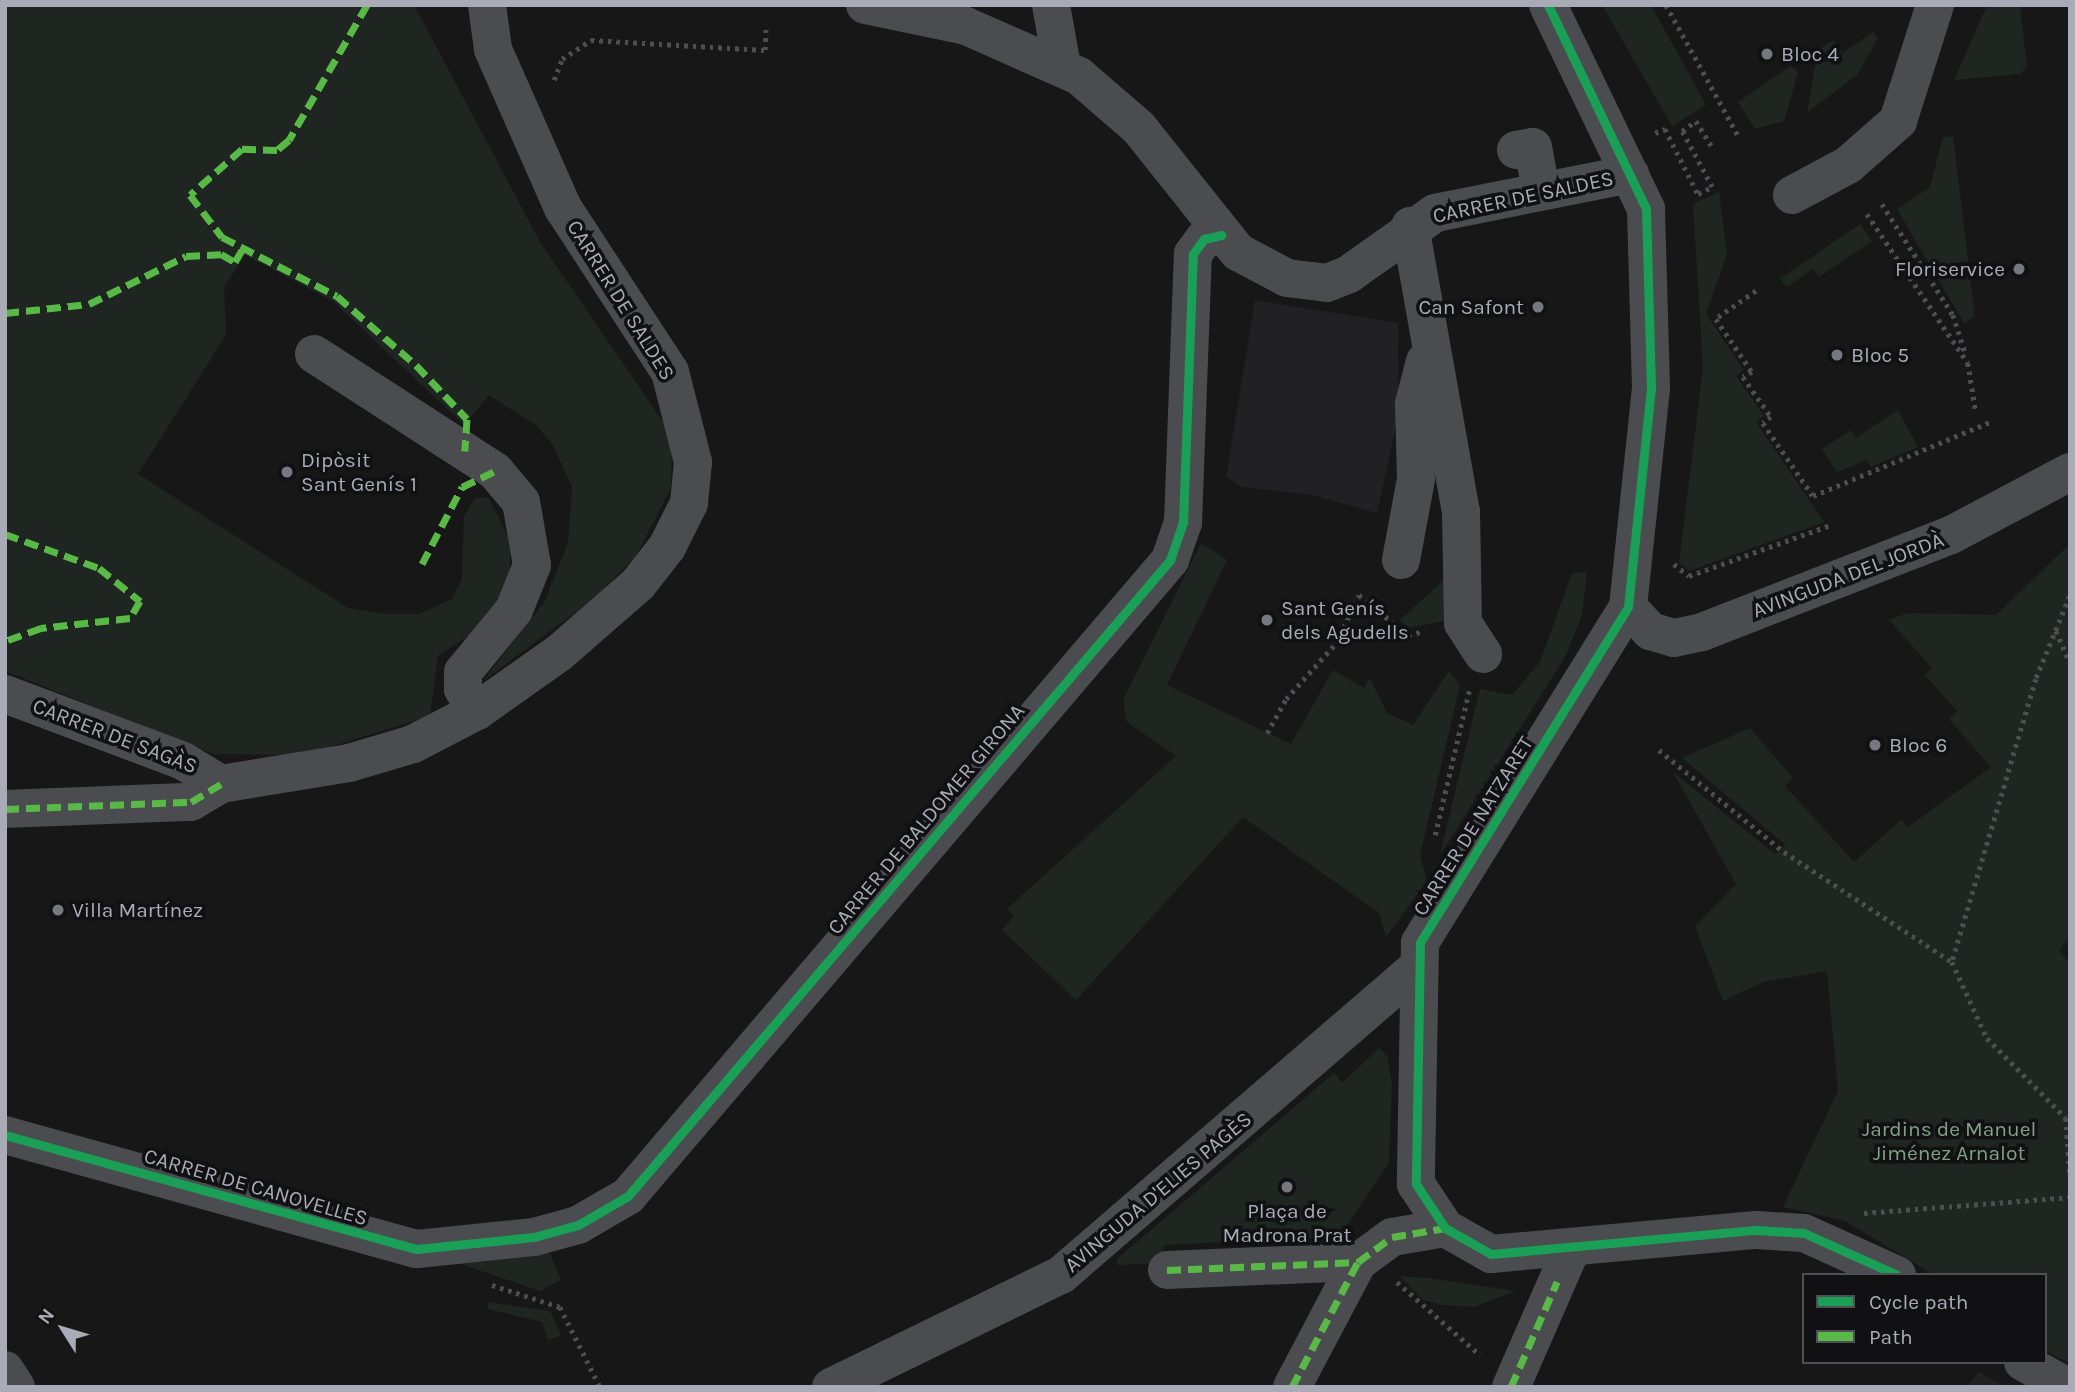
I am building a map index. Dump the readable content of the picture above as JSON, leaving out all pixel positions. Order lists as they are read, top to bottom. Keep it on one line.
{"streets":{"street":["CARRER DE SALDES","AVINGUDA DEL JORDÀ","CARRER DE SAGÀS","CARRER DE BALDOMER GIRONA","CARRER DE NATZARET","CARRER DE CANOVELLES","AVINGUDA D'ELIES PAGÈS"]},"crossings":[["CARRER DE SALDES","CARRER DE SAGÀS"],["CARRER DE SALDES","CARRER DE BALDOMER GIRONA"],["CARRER DE SALDES","CARRER DE NATZARET"],["AVINGUDA DEL JORDÀ","CARRER DE NATZARET"],["CARRER DE BALDOMER GIRONA","CARRER DE CANOVELLES"],["CARRER DE NATZARET","AVINGUDA D'ELIES PAGÈS"]],"parks":["Jardins de Manuel Jiménez Arnalot"],"places":["Bloc 4","Floriservice","Can Safont","Bloc 5","Dipòsit Sant Genís 1","Sant Genís dels Agudells","Bloc 6","Villa Martínez","Plaça de Madrona Prat"],"legend":["Cycle path","Path"],"north":"top left"}
